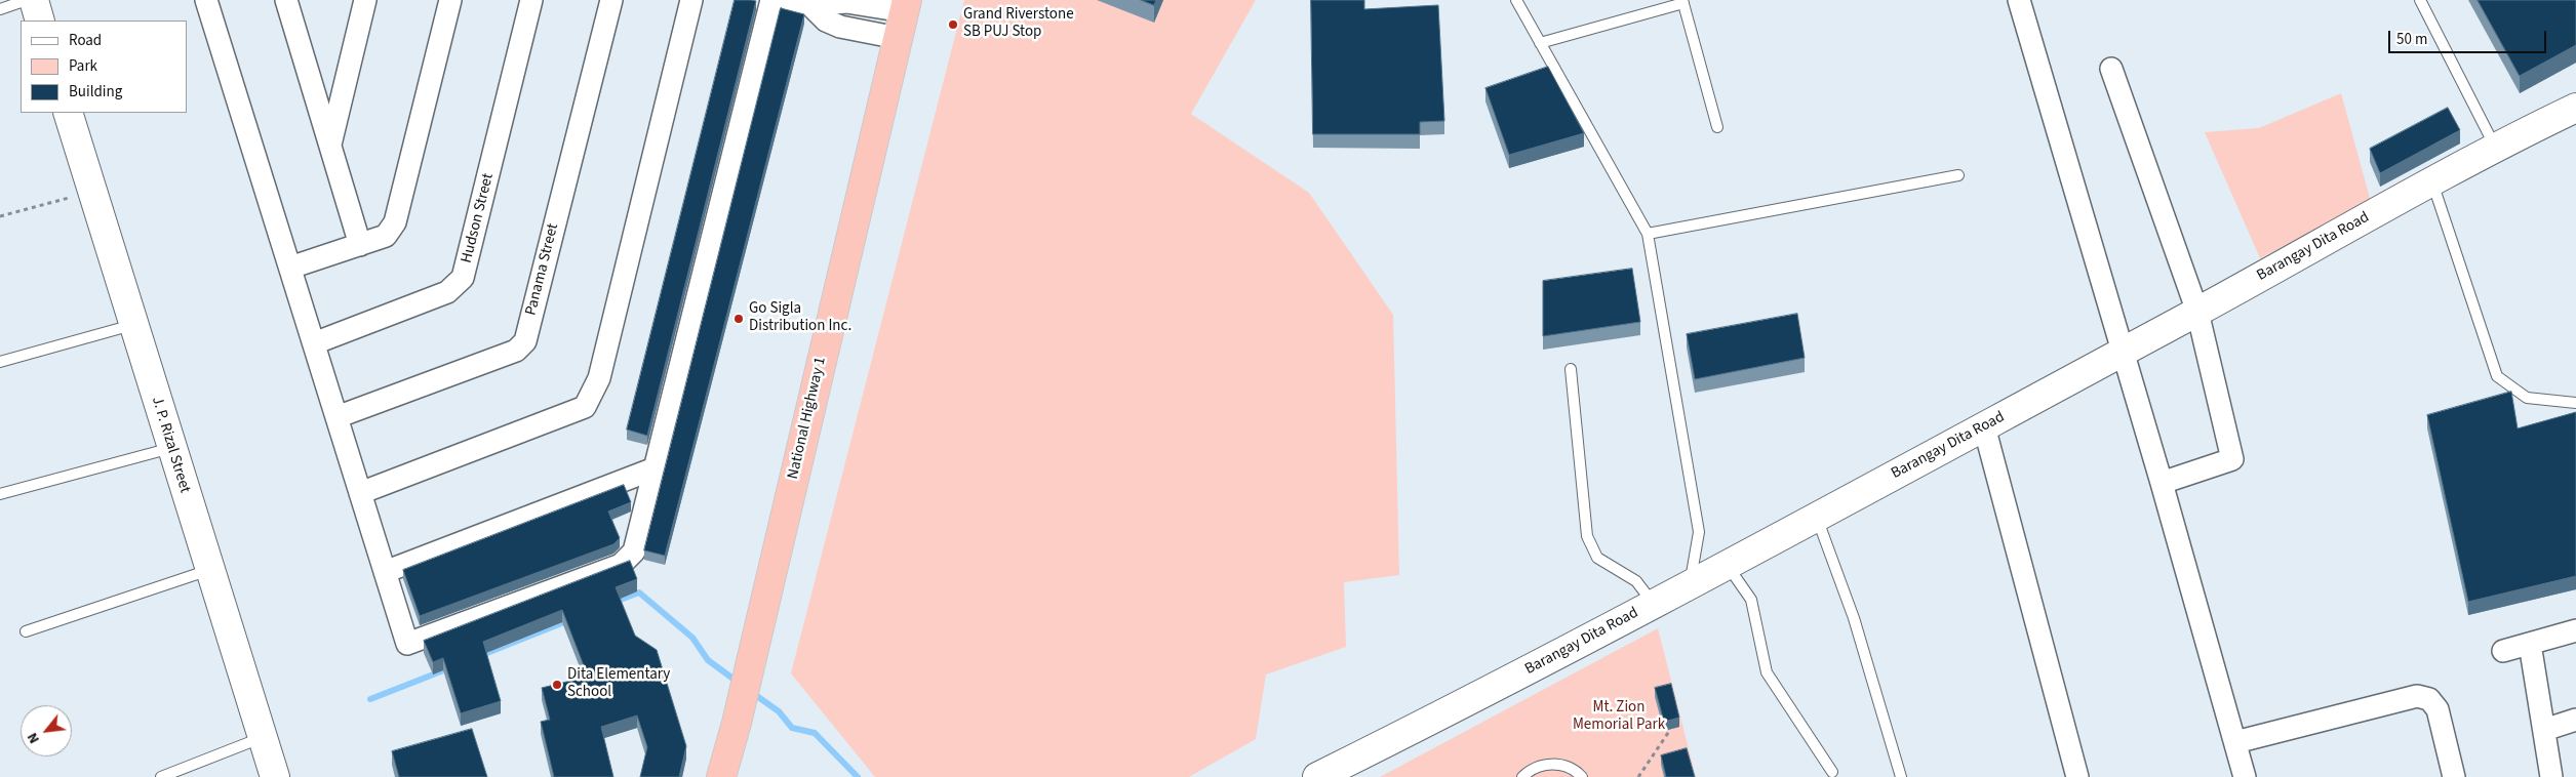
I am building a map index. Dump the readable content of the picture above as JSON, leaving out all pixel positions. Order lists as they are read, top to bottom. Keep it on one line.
{"streets":{"highway":["National Highway 1"],"street":["Hudson Street","Barangay Dita Road","Panama Street","J. P. Rizal Street"]},"parks":["Mt. Zion Memorial Park"],"places":["Grand Riverstone SB PUJ Stop","Go Sigla Distribution Inc.","Dita Elementary School"],"legend":["Road","Park","Building"],"scale_bar":"50 m","north":"bottom left"}
